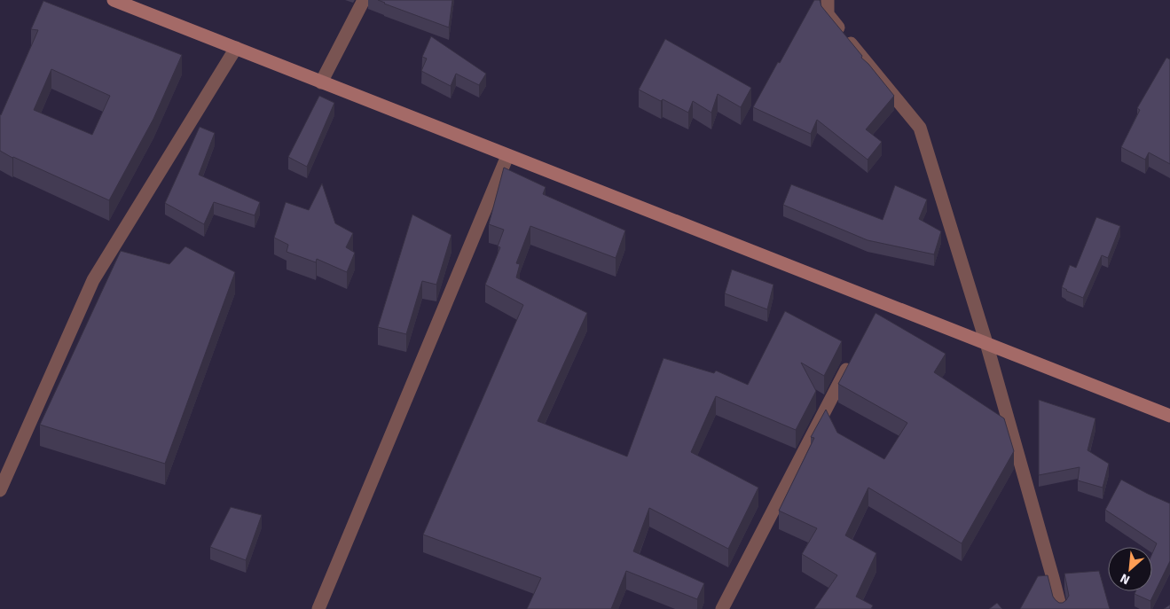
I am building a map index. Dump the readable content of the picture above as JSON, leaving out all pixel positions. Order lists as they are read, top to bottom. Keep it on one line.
{"north":"bottom left"}
